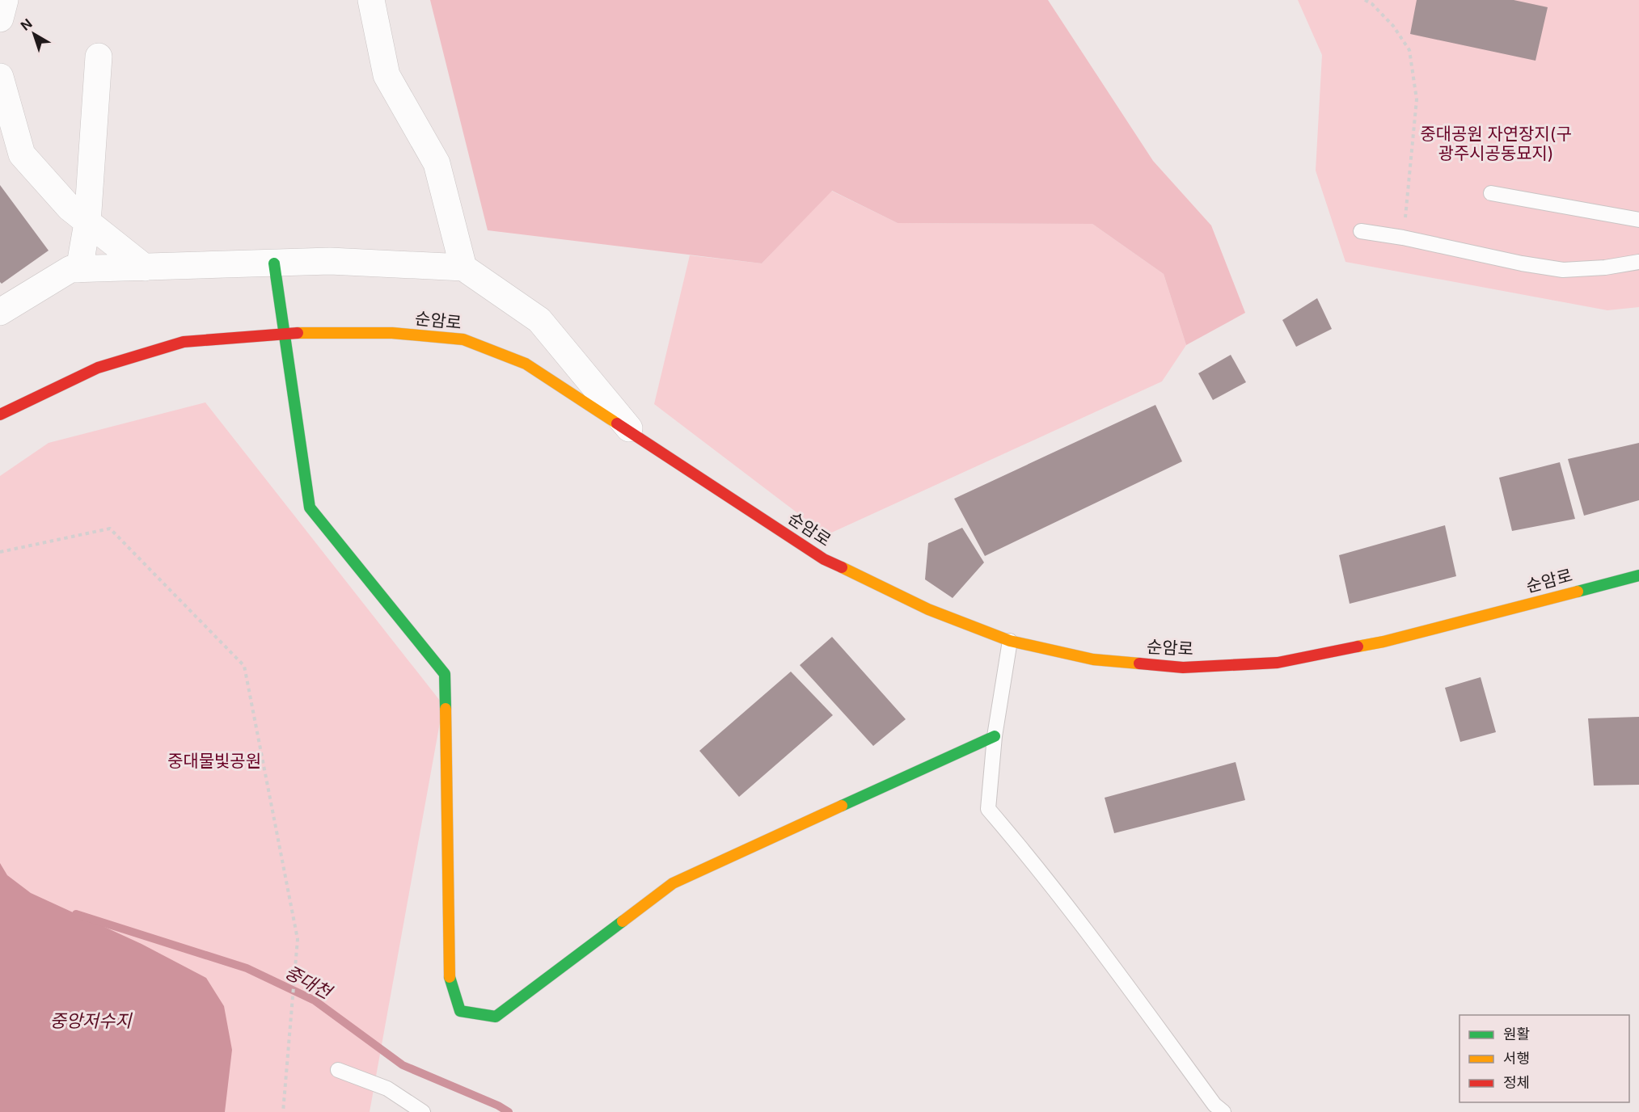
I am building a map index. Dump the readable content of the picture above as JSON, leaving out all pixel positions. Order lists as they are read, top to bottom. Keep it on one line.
{"streets":{"street":["순암로"]},"water":["중대천","중앙저수지"],"parks":["중대공원 자연장지(구 광주시공동묘지)","중대물빛공원"],"legend":["원활","서행","정체"],"north":"top left"}
